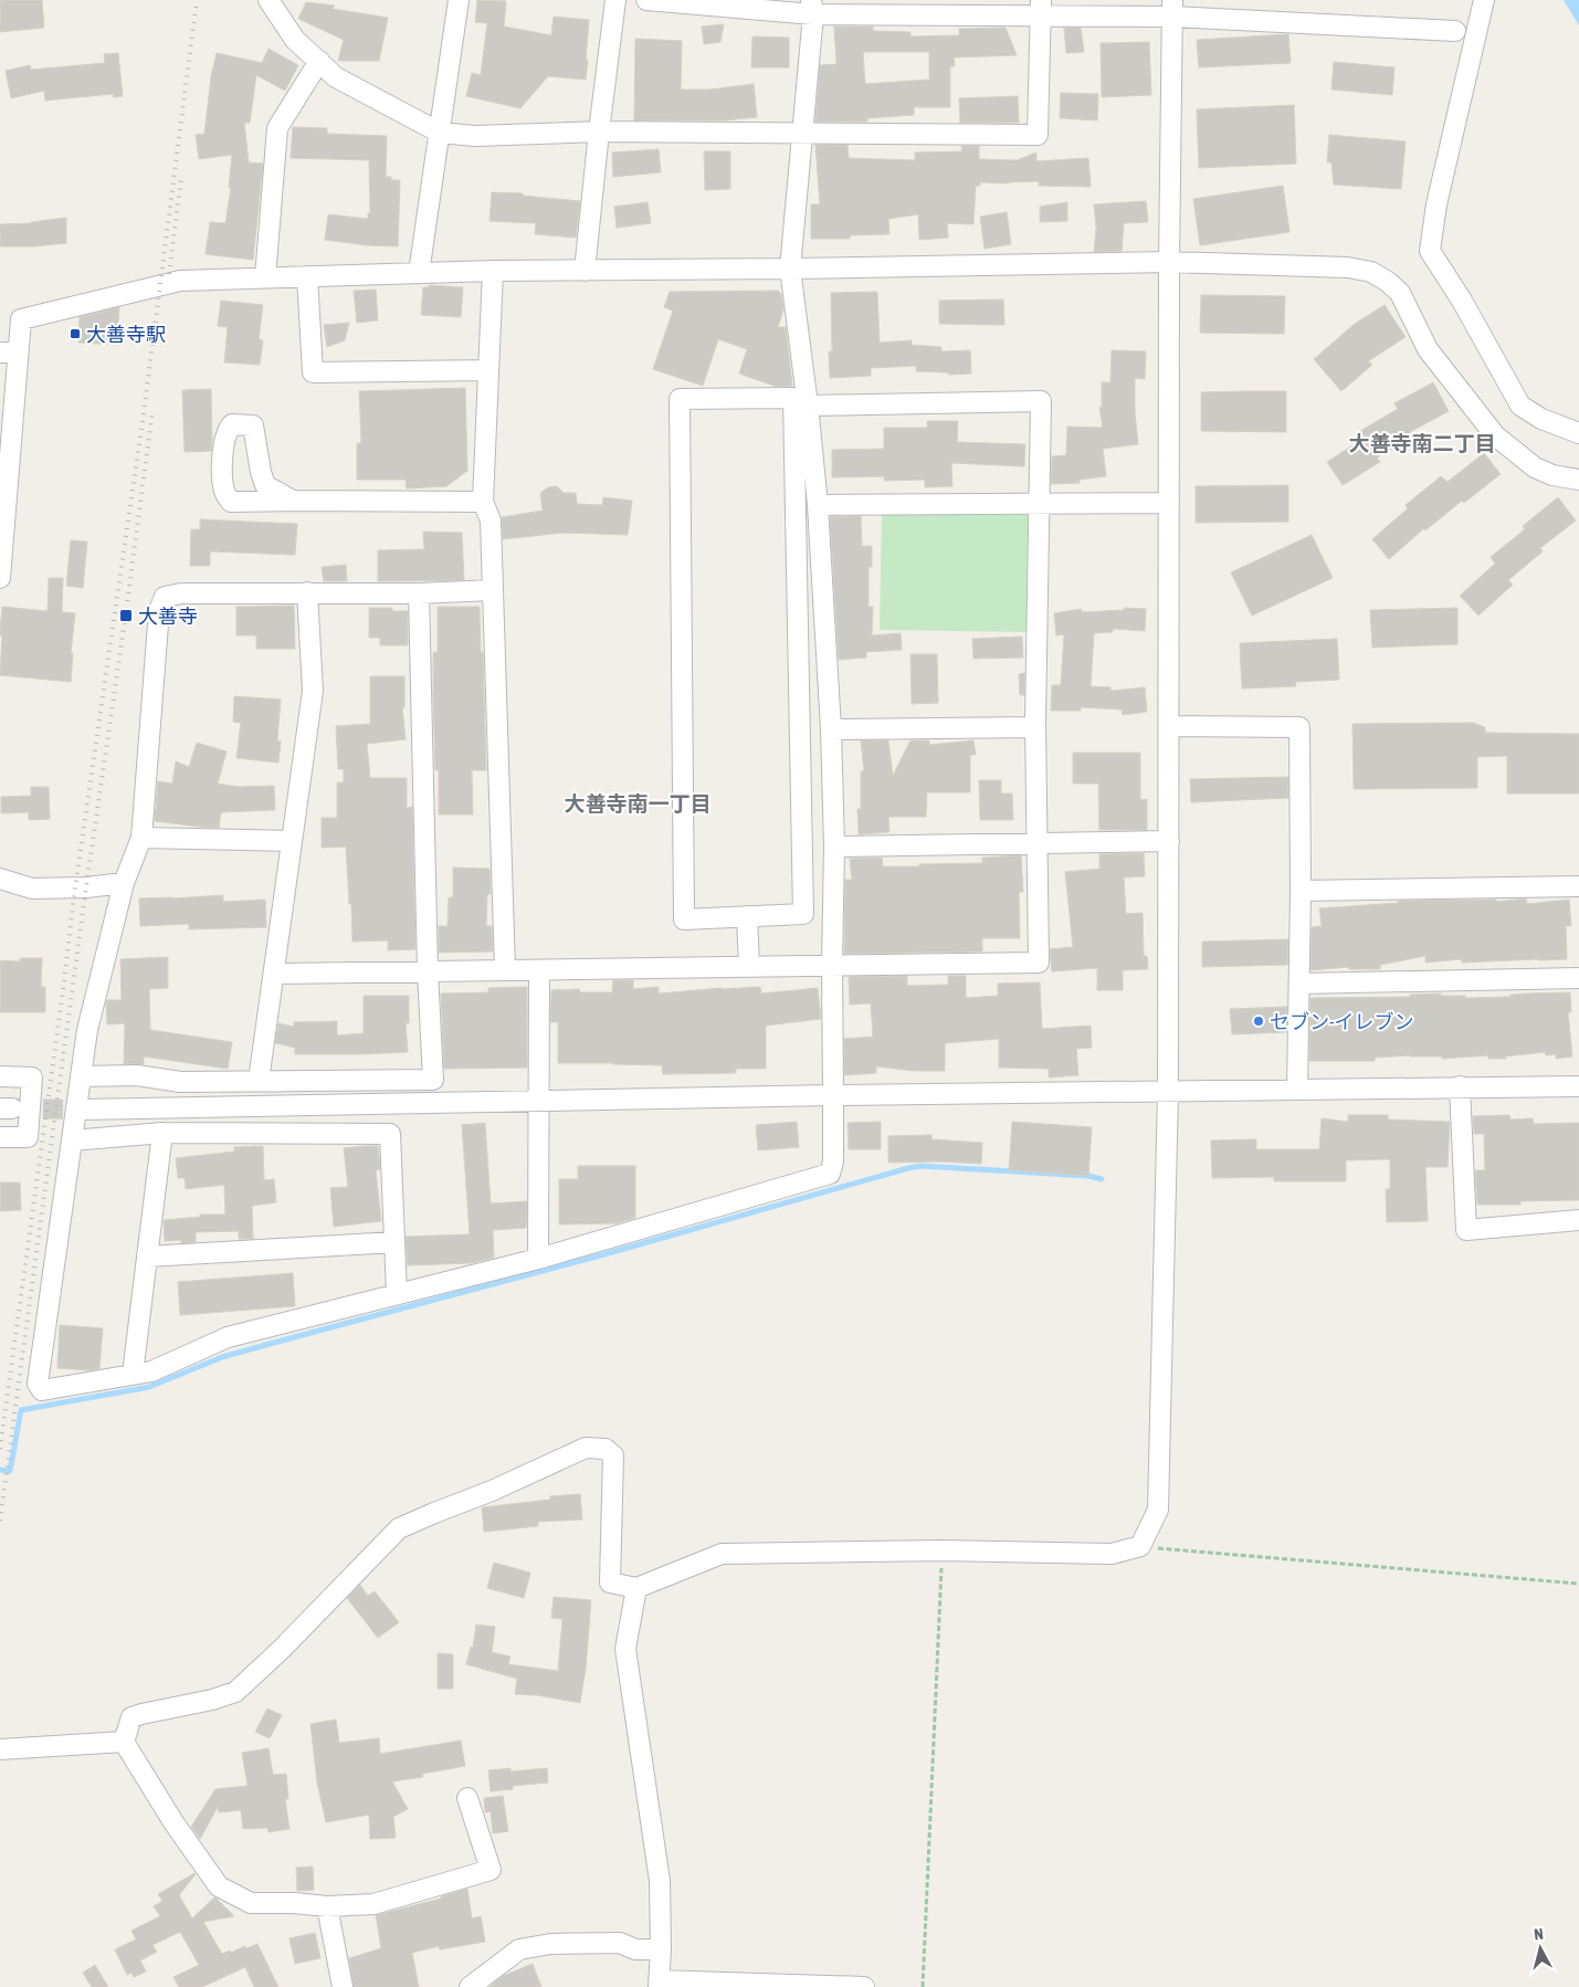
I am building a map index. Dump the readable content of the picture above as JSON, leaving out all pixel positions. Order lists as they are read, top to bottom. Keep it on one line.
{"districts":["大善寺南二丁目","大善寺南一丁目"],"places":{"transit":["大善寺駅","大善寺"],"other":["セブン-イレブン"]},"north":"top"}
